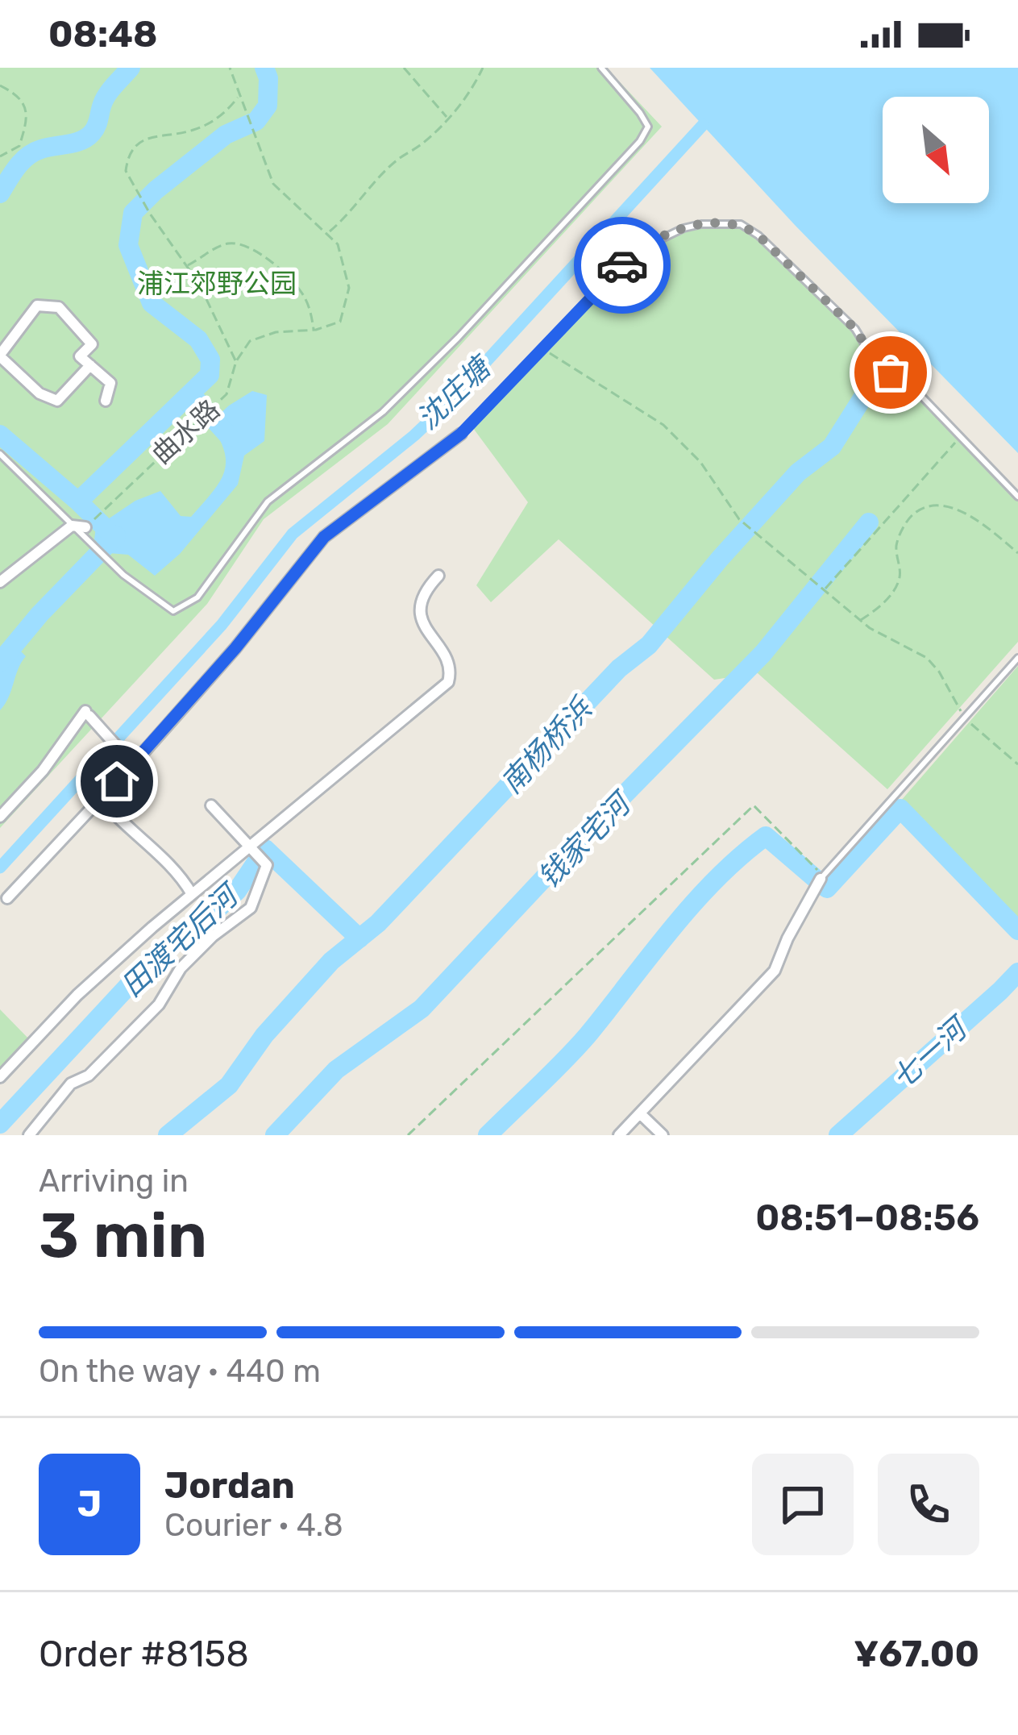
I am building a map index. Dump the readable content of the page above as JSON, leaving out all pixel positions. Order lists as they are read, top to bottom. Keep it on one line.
{"streets":{"path":["曲水路"]},"water":["沈庄塘","南杨桥浜","钱家宅河","田渡宅后河","七一河"],"parks":["浦江郊野公园"],"north":"bottom right","page":{"status":"08:48","heading":["3 min","Arriving in","08:51–08:56"],"panel":["Jordan","Courier · 4.8","Order #8158","¥67.00"],"bar":"On the way · 440 m","round":"J"}}
